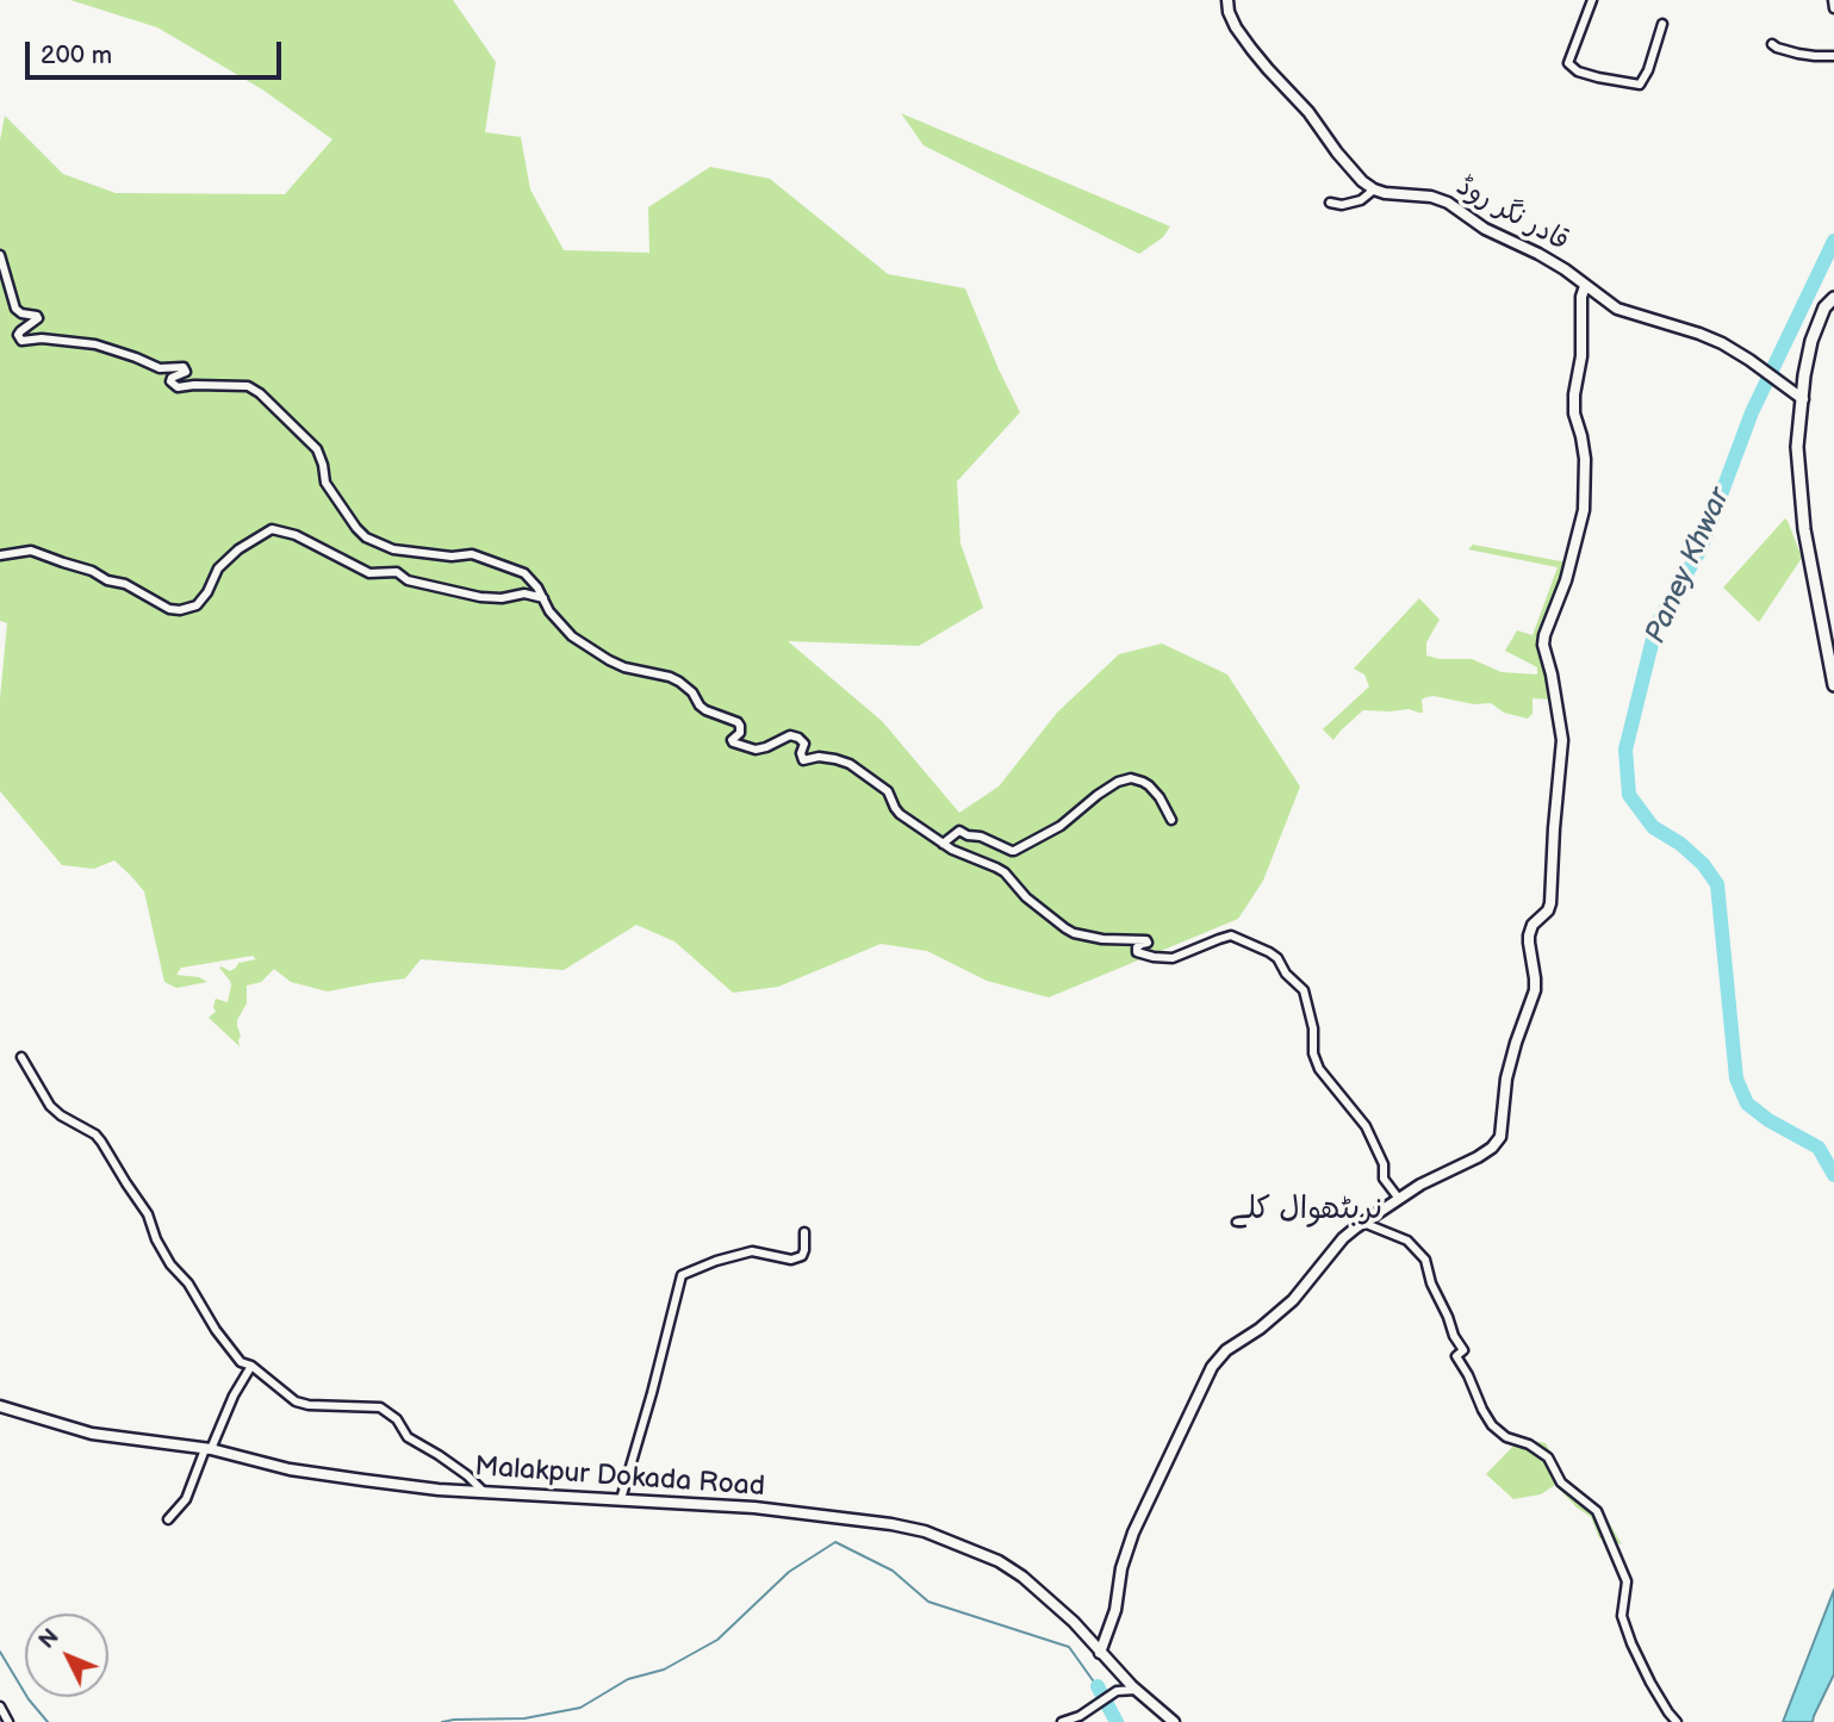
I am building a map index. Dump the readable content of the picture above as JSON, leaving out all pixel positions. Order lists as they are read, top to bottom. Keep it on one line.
{"streets":{"street":["قادر نگر روڈ","Malakpur Dokada Road"]},"districts":["نربٹھوال کلے"],"water":["Paney Khwar"],"scale_bar":"200 m","north":"top left"}
